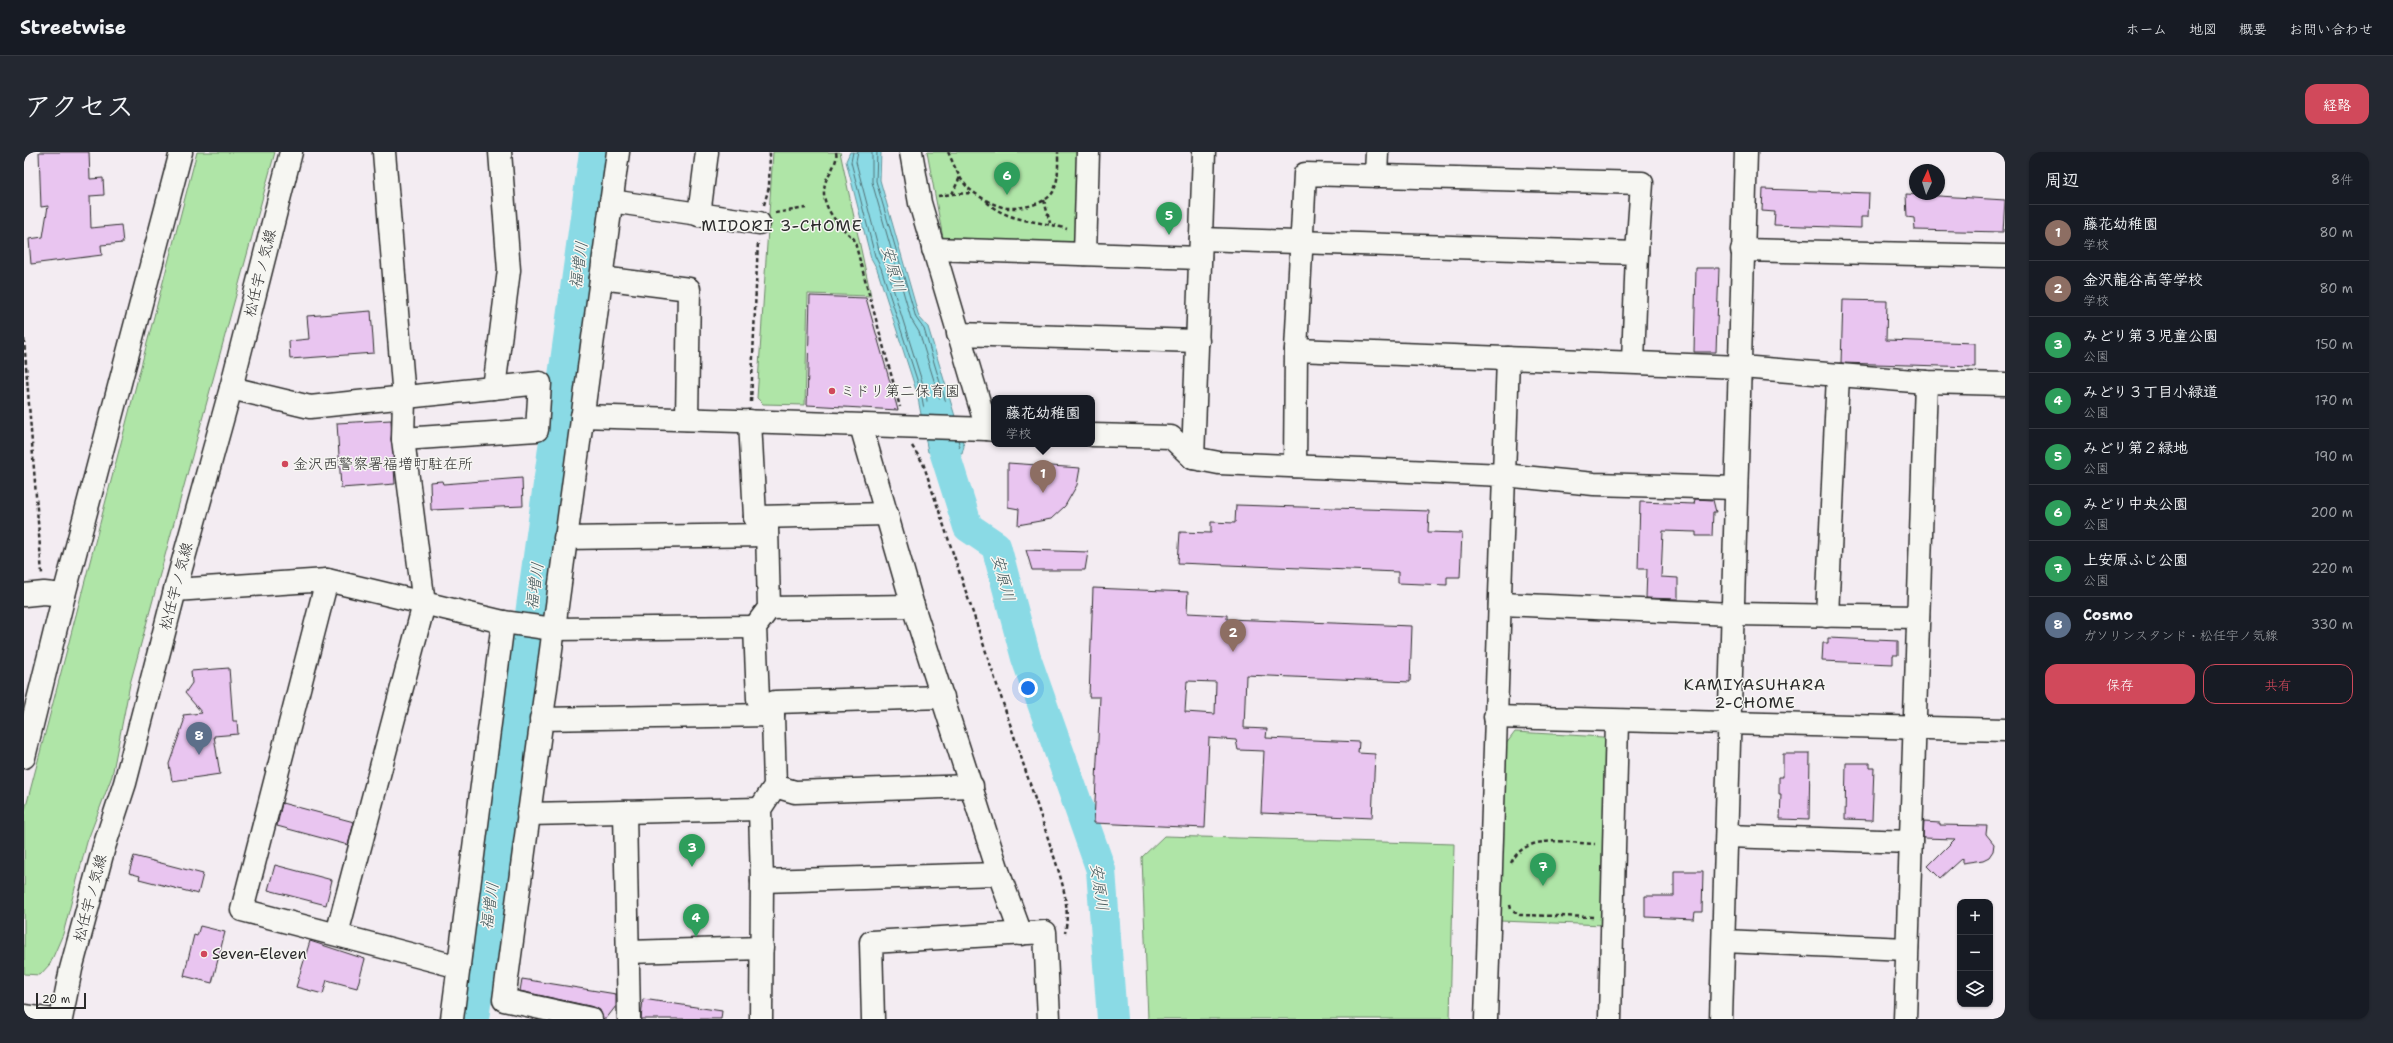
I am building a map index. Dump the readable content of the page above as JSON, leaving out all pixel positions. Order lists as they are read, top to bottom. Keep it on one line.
{"streets":{"street":["松任宇ノ気線"]},"districts":["MIDORI 3-CHOME","KAMIYASUHARA 2-CHOME"],"water":["福増川","安原川"],"places":["ミドリ第二保育園","金沢西警察署福増町駐在所","Seven-Eleven"],"scale_bar":"20 m","north":"top","page":{"header":"Streetwise","nav":["ホーム","地図","概要","お問い合わせ"],"title":"アクセス","buttons":["経路",["保存","共有"]],"heading":["周辺","8件"],"pins":["6","5","1","2","8","3","7","4"],"list":[{"mark":"1","name":"藤花幼稚園","note":"学校","value":"80 m"},{"mark":"2","name":"金沢龍谷高等学校","note":"学校","value":"80 m"},{"mark":"3","name":"みどり第３児童公園","note":"公園","value":"150 m"},{"mark":"4","name":"みどり３丁目小緑道","note":"公園","value":"170 m"},{"mark":"5","name":"みどり第２緑地","note":"公園","value":"190 m"},{"mark":"6","name":"みどり中央公園","note":"公園","value":"200 m"},{"mark":"7","name":"上安原ふじ公園","note":"公園","value":"220 m"},{"mark":"8","name":"Cosmo","note":"ガソリンスタンド · 松任宇ノ気線","value":"330 m"}],"popup":["藤花幼稚園","学校"],"map_buttons":["+","−"],"scale":"20 m"}}
